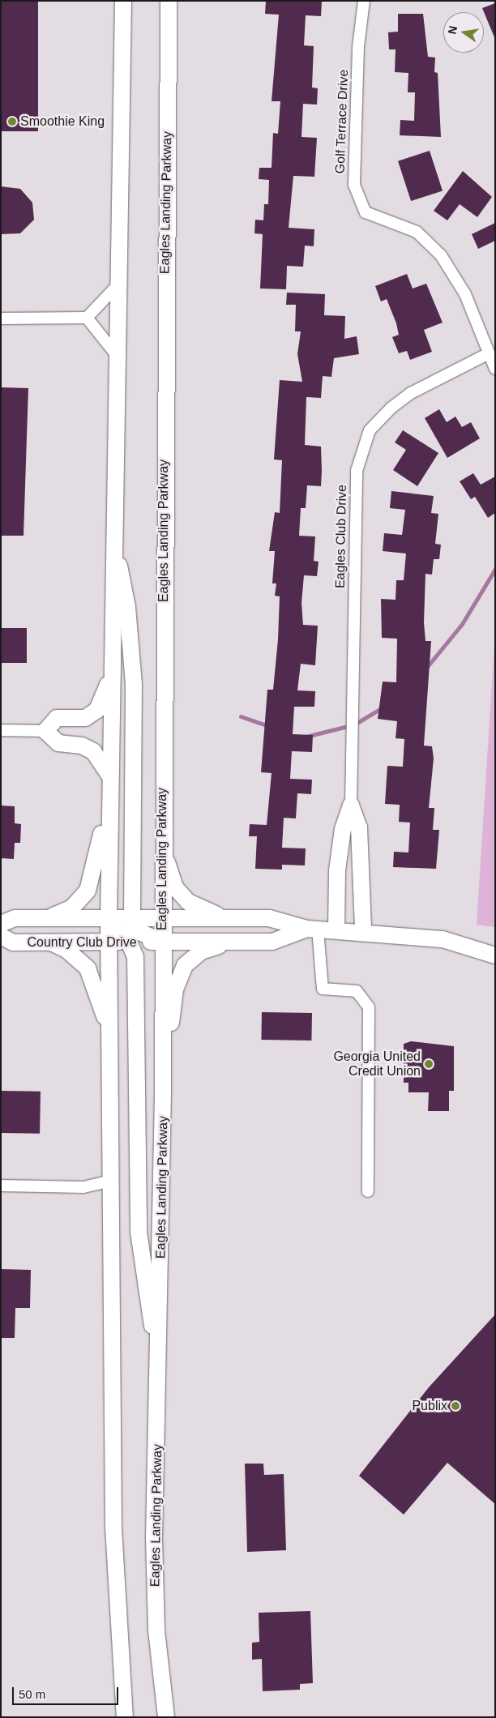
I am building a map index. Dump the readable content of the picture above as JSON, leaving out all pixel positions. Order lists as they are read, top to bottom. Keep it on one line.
{"streets":{"main road":["Eagles Landing Parkway","Country Club Drive"],"street":["Golf Terrace Drive","Eagles Club Drive"]},"crossings":[["Golf Terrace Drive","Eagles Club Drive"],["Eagles Landing Parkway","Country Club Drive"]],"places":["Smoothie King","Georgia United Credit Union","Publix"],"scale_bar":"50 m","north":"left"}
